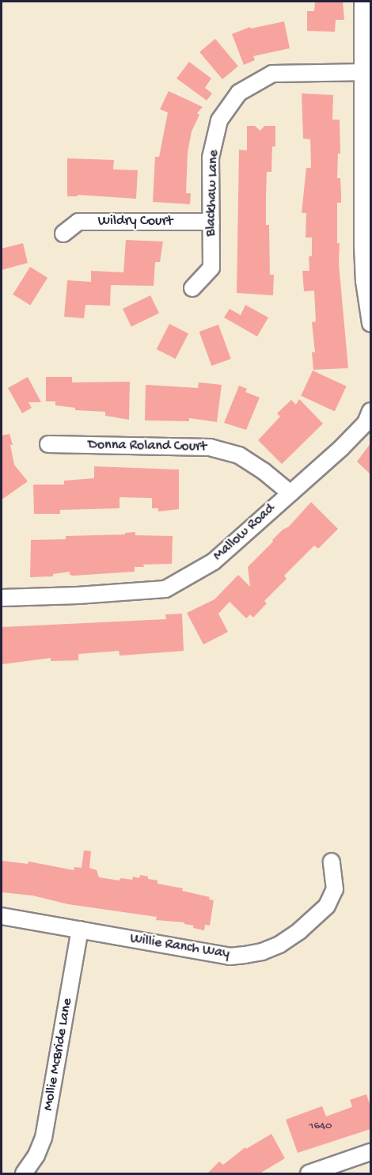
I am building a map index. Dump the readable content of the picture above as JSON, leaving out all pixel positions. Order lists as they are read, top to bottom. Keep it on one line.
{"streets":{"street":["Blackhaw Lane","Wildry Court","Donna Roland Court","Mallow Road","Willie Ranch Way","Mollie McBride Lane"]},"crossings":[["Blackhaw Lane","Wildry Court"],["Donna Roland Court","Mallow Road"],["Willie Ranch Way","Mollie McBride Lane"]],"house_numbers":["1640"]}
